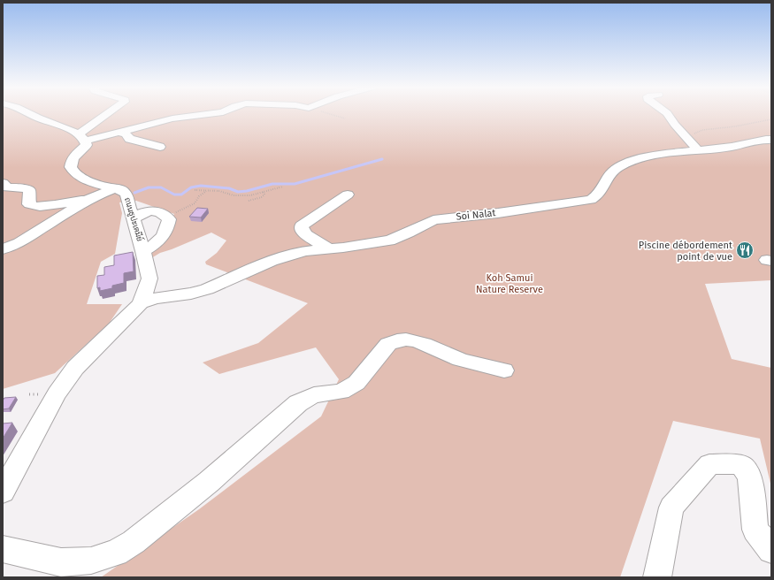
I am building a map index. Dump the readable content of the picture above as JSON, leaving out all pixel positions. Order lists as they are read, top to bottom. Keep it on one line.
{"streets":{"street":["Soi Nalat","ถนนธูปะเตมีย์"]},"parks":["Koh Samui Nature Reserve"],"places":{"restaurant":["Piscine débordement point de vue"]}}
